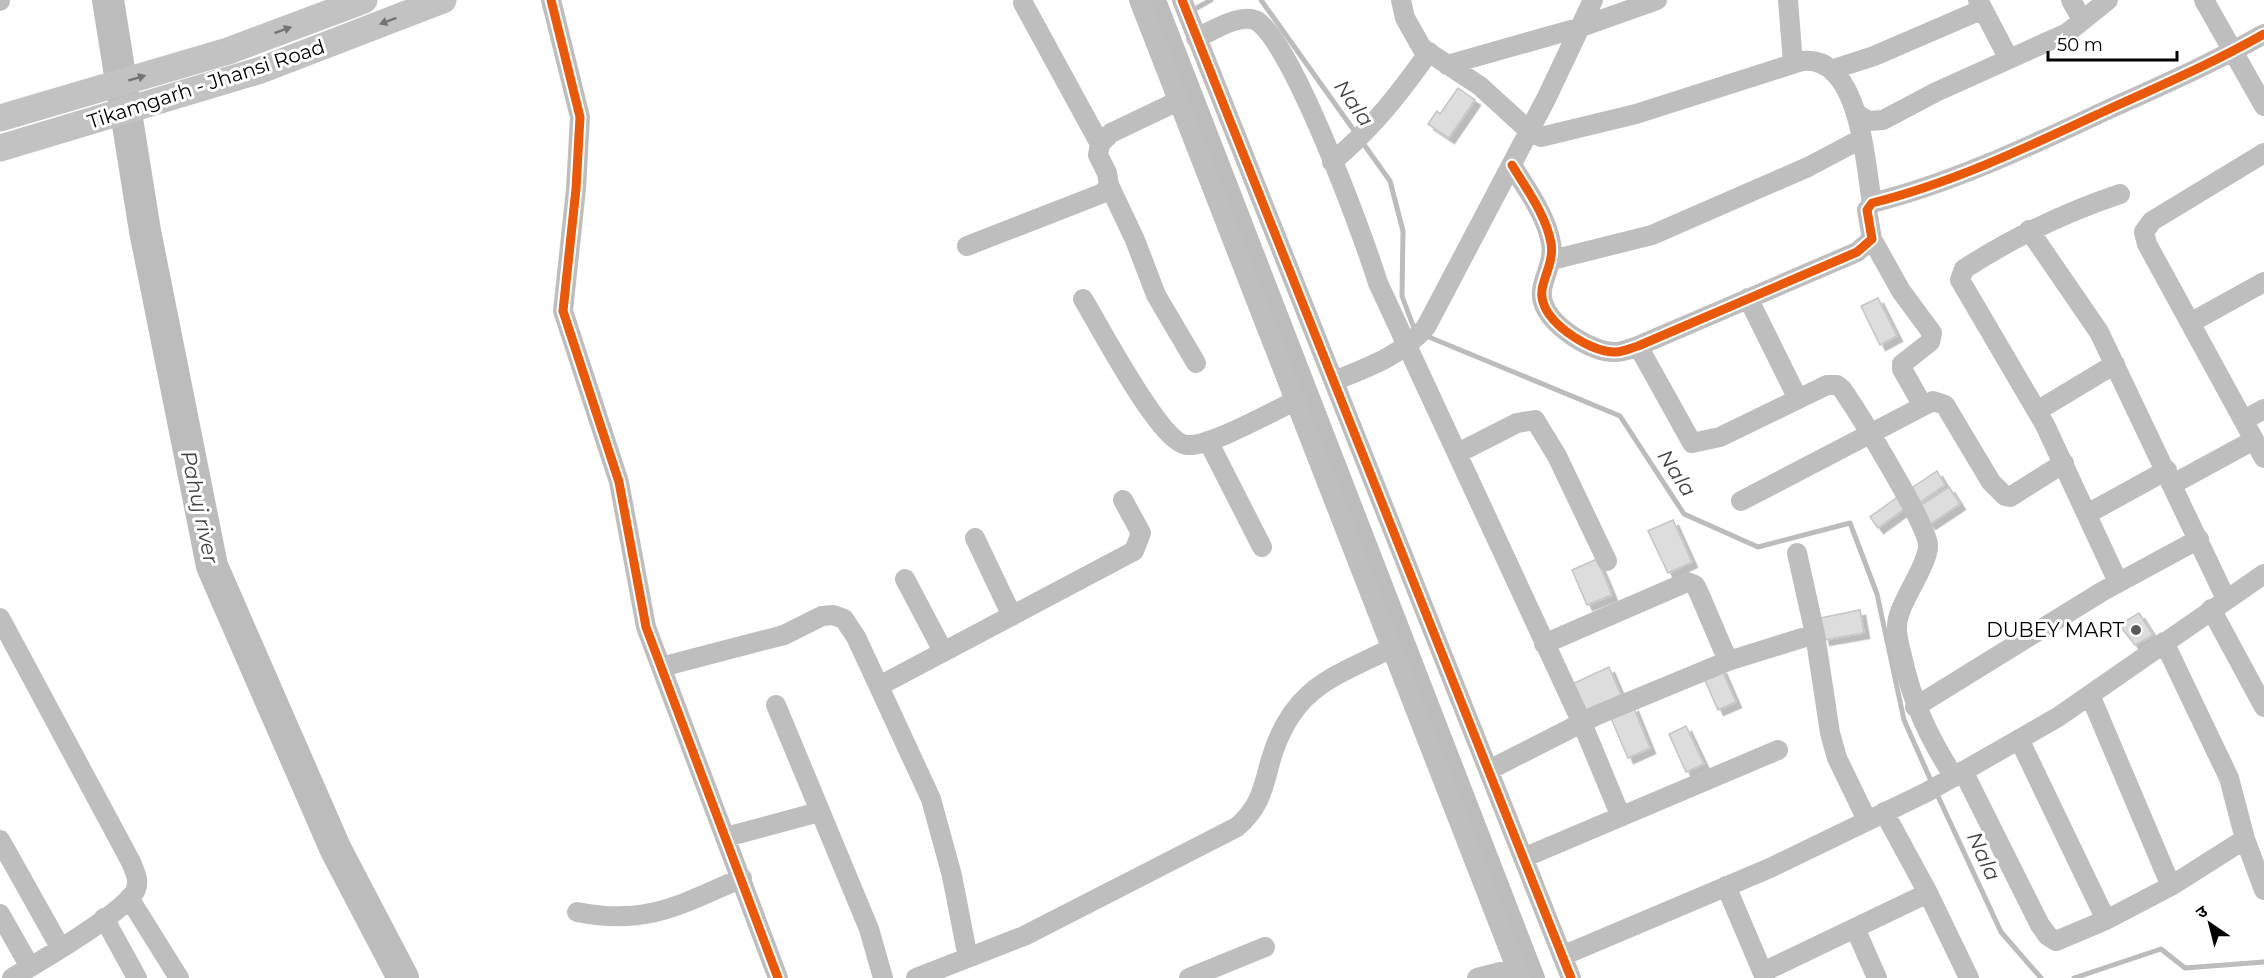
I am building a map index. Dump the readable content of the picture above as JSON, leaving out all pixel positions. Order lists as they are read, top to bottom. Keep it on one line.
{"streets":{"street":["Tikamgarh - Jhansi Road"]},"water":["Nala","Pahuj river"],"places":["DUBEY MART"],"scale_bar":"50 m","north":"top left"}
